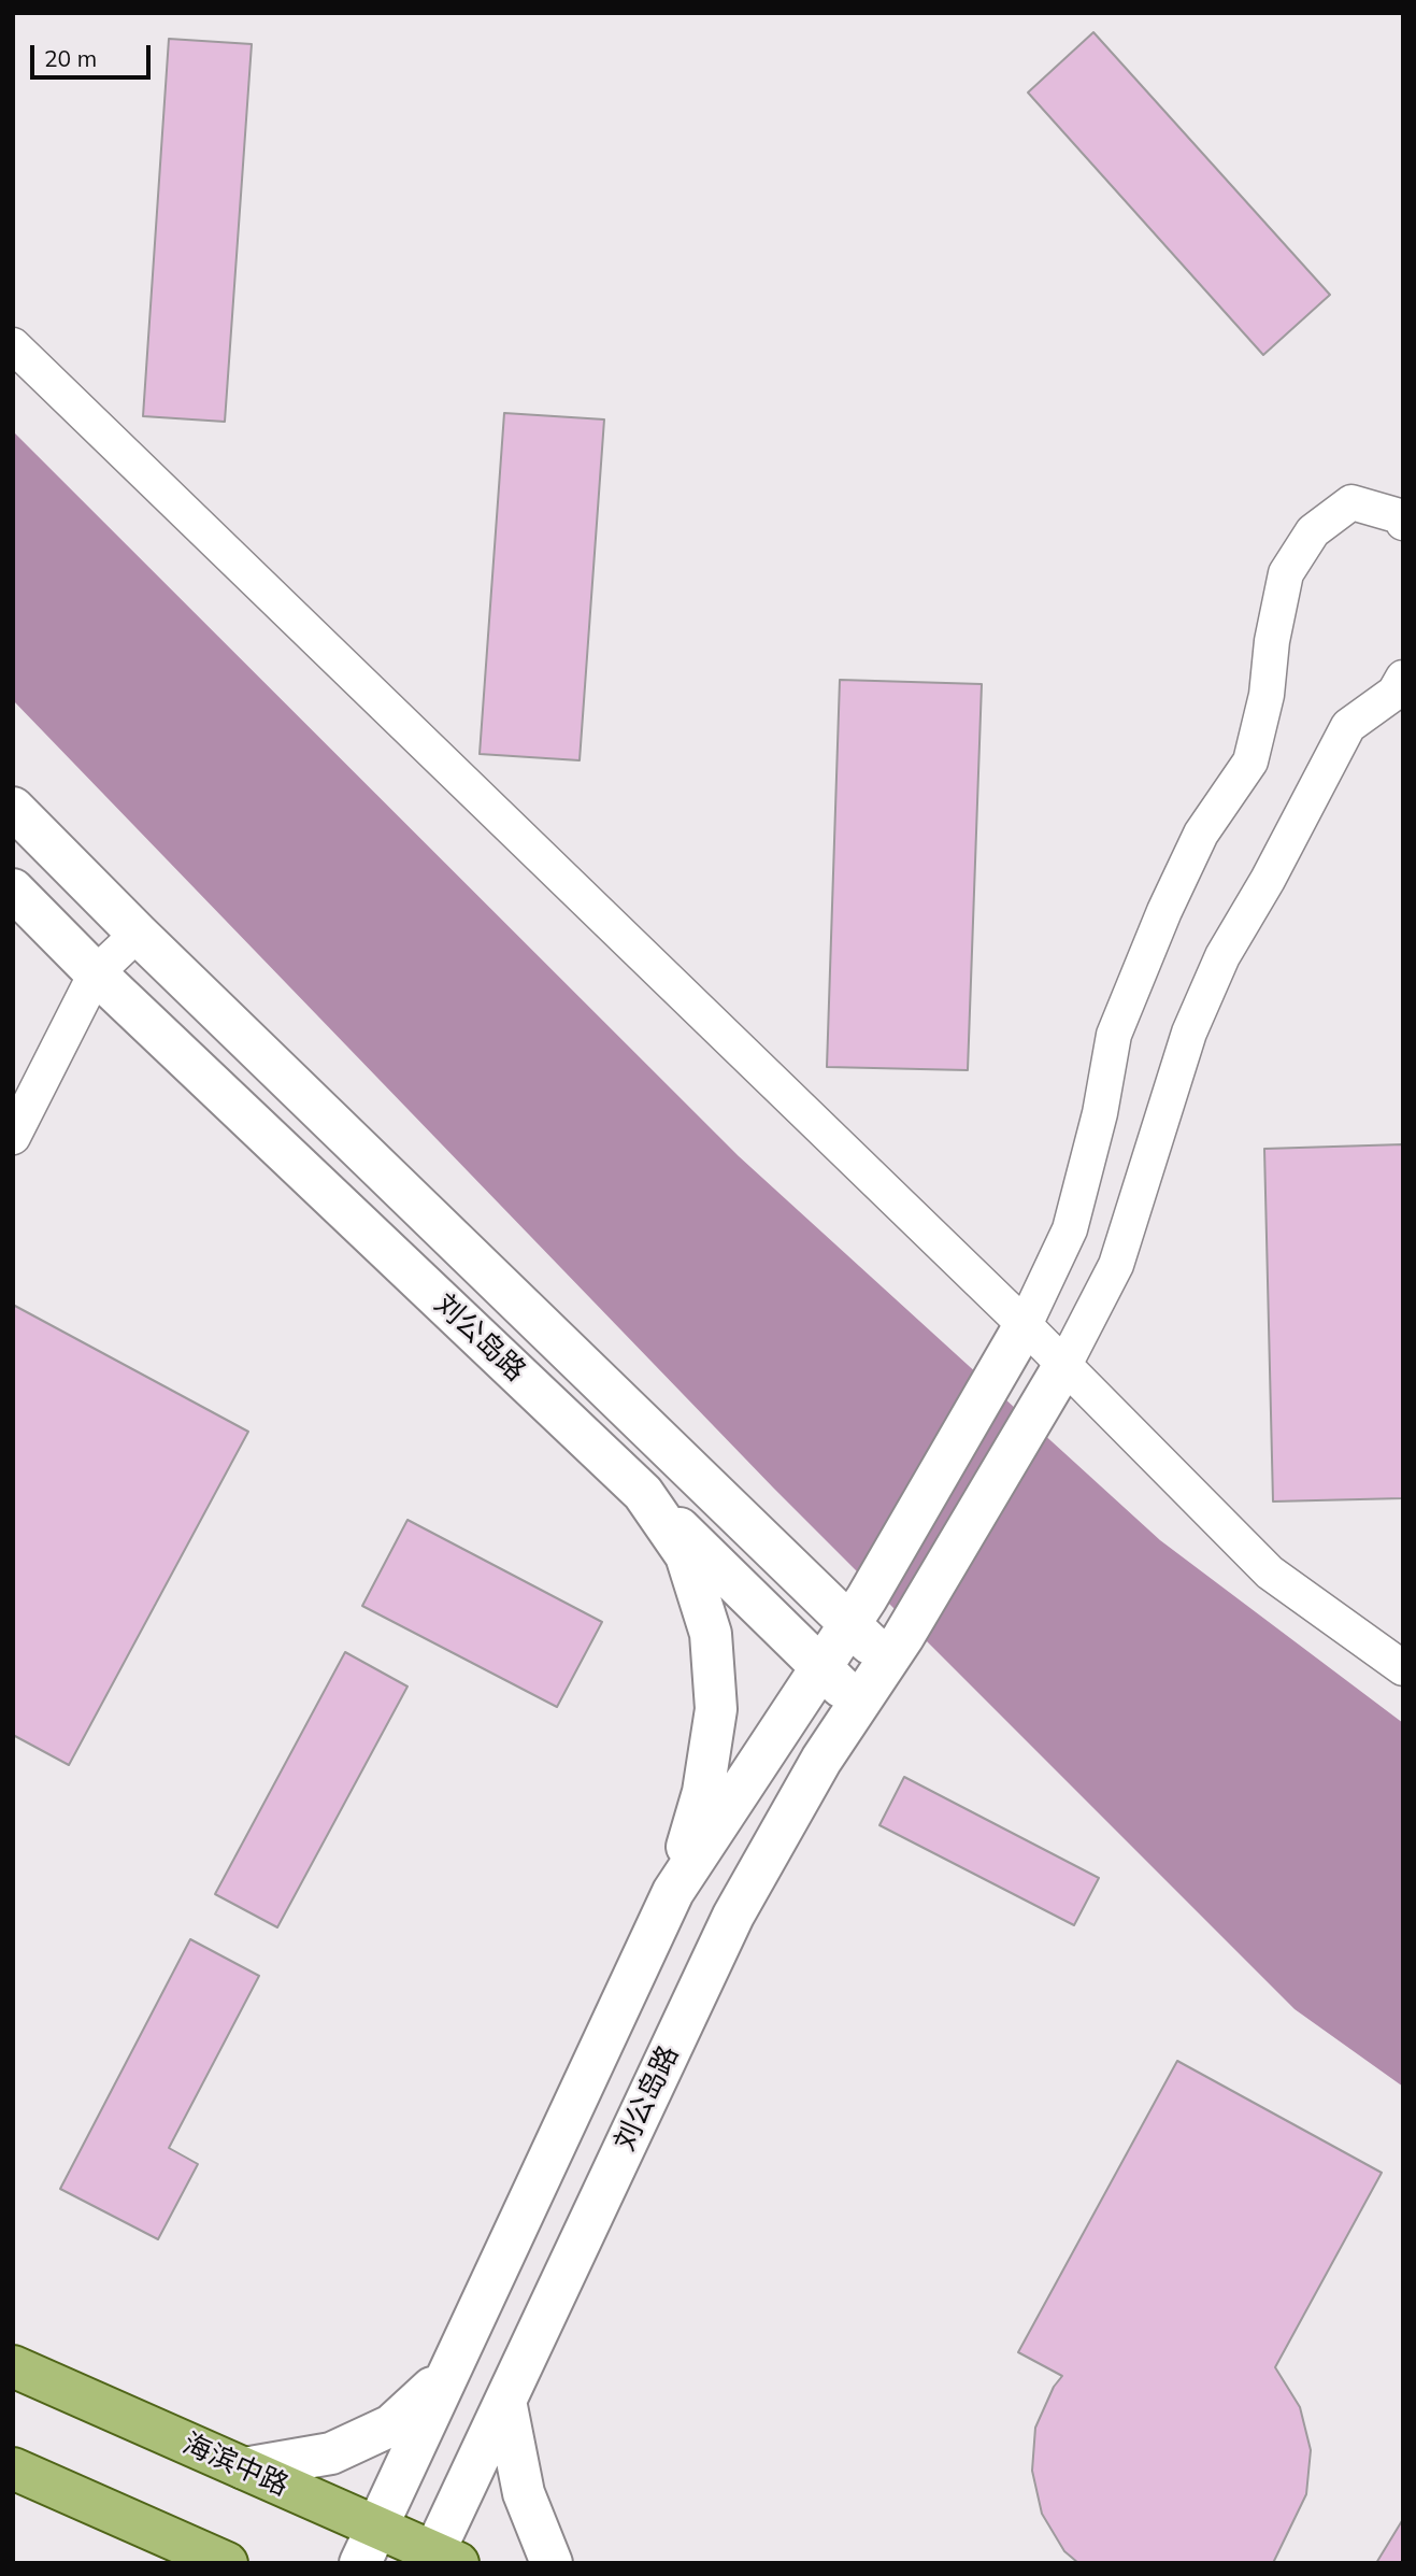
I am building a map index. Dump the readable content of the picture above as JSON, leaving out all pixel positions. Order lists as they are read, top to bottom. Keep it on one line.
{"streets":{"main road":["刘公岛路","海滨中路"]},"crossings":[["刘公岛路","海滨中路"]],"scale_bar":"20 m"}
